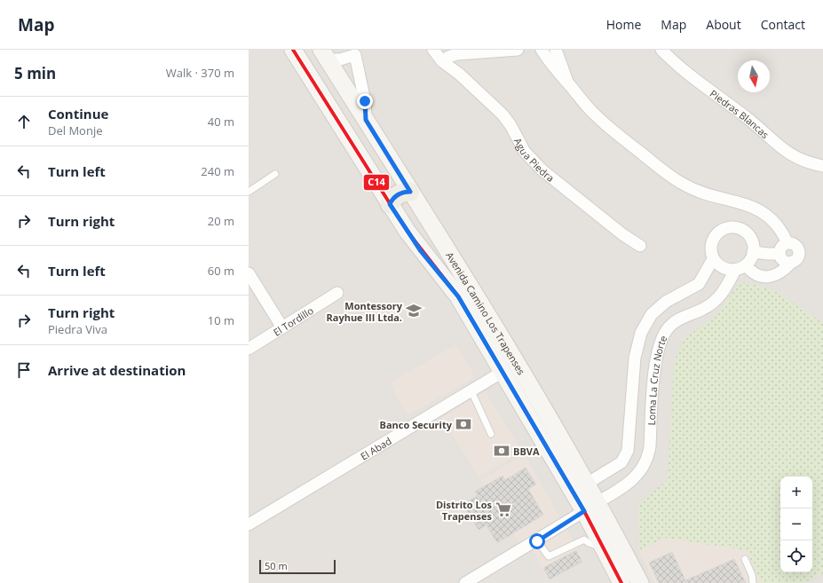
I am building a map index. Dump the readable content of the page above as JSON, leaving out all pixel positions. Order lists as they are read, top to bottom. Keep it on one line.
{"streets":{"main road":["Avenida Camino Los Trapenses"],"street":["Piedras Blancas","Agua Piedra","El Tordillo","Loma La Cruz Norte","El Abad"]},"crossings":[["Avenida Camino Los Trapenses","Loma La Cruz Norte"],["Avenida Camino Los Trapenses","El Abad"]],"places":{"school or university":["Montessory Rayhue III Ltda."],"bank":["Banco Security","BBVA"],"supermarket":["Distrito Los Trapenses"]},"lines":["transit line C14"],"scale_bar":"50 m","north":"bottom","page":{"header":"Map","nav":["Home","Map","About","Contact"],"heading":["5 min","Walk · 370 m"],"list":[["Continue","Del Monje","40 m"],["Turn left","240 m"],["Turn right","20 m"],["Turn left","60 m"],["Turn right","Piedra Viva","10 m"],"Arrive at destination"],"map_buttons":["+","−"],"scale":"50 m"}}
